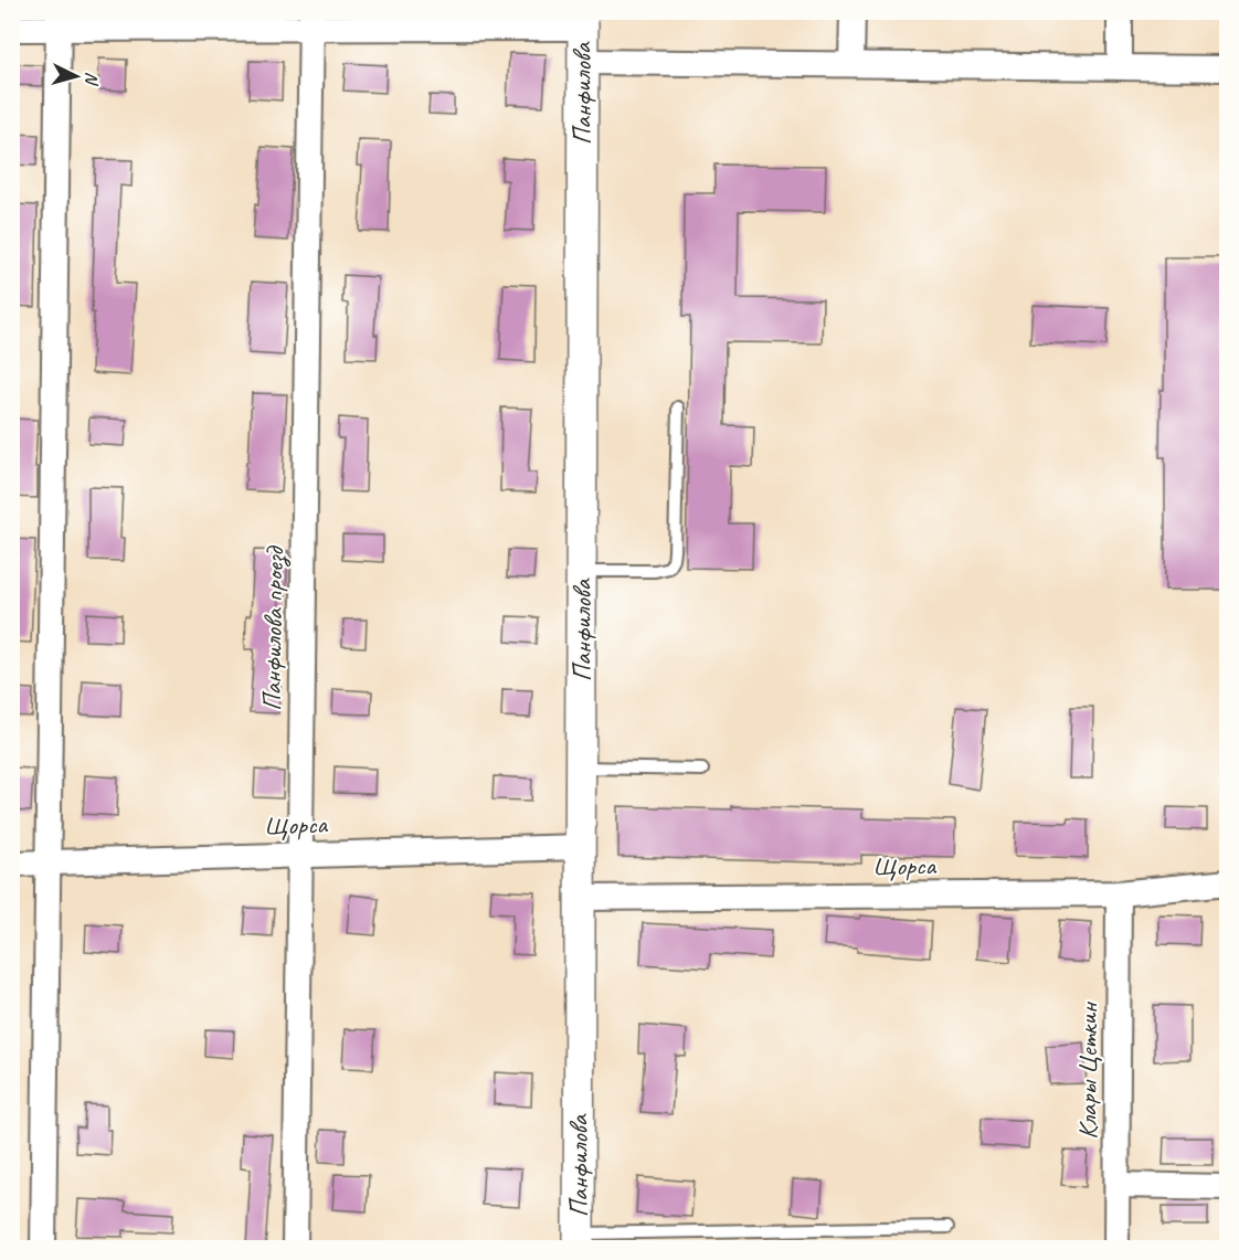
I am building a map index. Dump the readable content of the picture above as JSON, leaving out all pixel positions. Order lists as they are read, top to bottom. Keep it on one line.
{"streets":{"street":["Панфилова","Панфилова проезд","Щорса","Клары Цеткин"]},"crossings":[["Панфилова","Щорса"],["Панфилова проезд","Щорса"],["Щорса","Клары Цеткин"]],"north":"right"}
